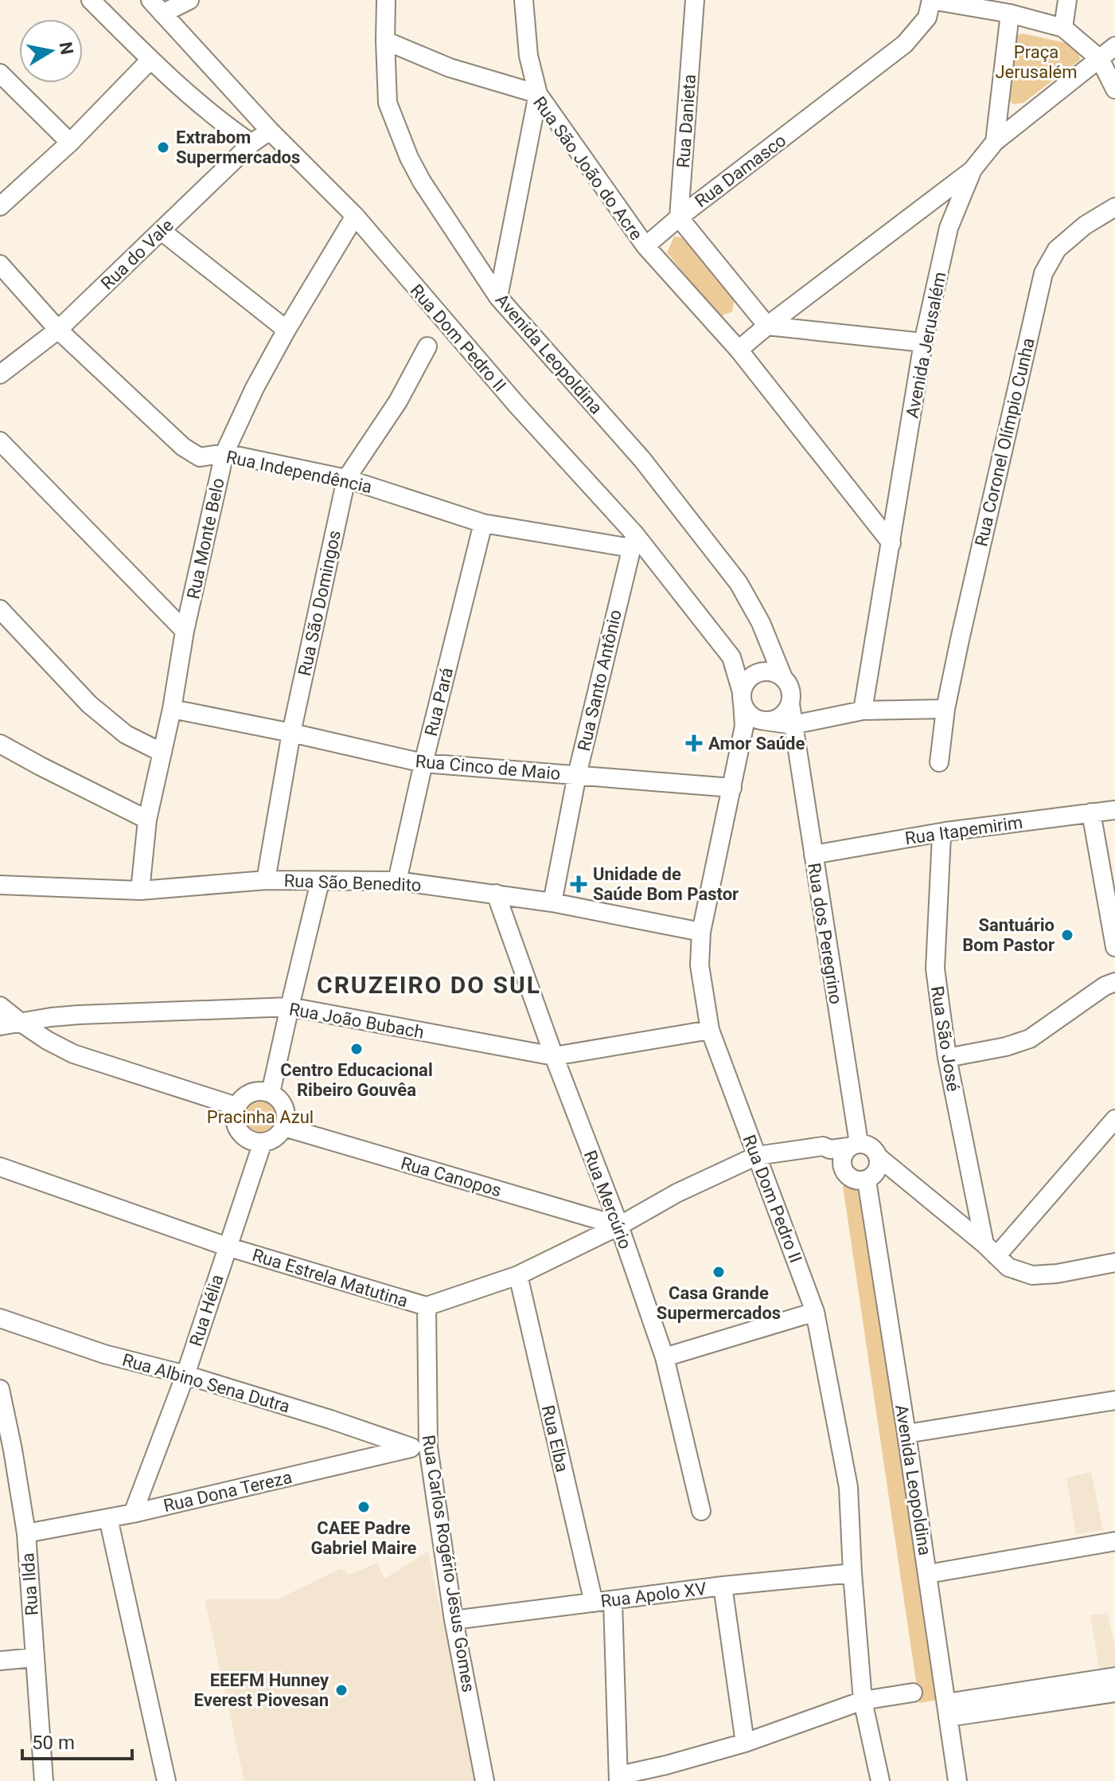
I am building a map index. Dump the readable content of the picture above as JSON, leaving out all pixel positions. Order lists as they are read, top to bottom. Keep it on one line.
{"streets":{"street":["Rua Danieta","Rua São João do Acre","Rua Damasco","Rua do Vale","Rua Dom Pedro II","Avenida Jerusalém","Avenida Leopoldina","Rua Coronel Olímpio Cunha","Rua Independência","Rua Monte Belo","Rua São Domingos","Rua Santo Antônio","Rua Pará","Rua Cinco de Maio","Rua Itapemirim","Rua São Benedito","Rua dos Peregrino","Rua João Bubach","Rua São José","Rua Canopos","Rua Mercúrio","Rua Estrela Matutina","Rua Hélia","Rua Albino Sena Dutra","Rua Elba","Rua Dona Tereza","Rua Carlos Rogério Jesus Gomes","Rua Ilda","Rua Apolo XV"]},"crossings":[["Rua Danieta","Rua Damasco"],["Rua São João do Acre","Rua Damasco"],["Rua São João do Acre","Avenida Leopoldina"],["Rua do Vale","Rua Dom Pedro II"],["Rua do Vale","Rua Independência"],["Rua Dom Pedro II","Avenida Leopoldina"],["Rua Dom Pedro II","Rua Independência"],["Rua Dom Pedro II","Rua Monte Belo"],["Rua Dom Pedro II","Rua Santo Antônio"],["Rua Dom Pedro II","Rua Cinco de Maio"],["Rua Dom Pedro II","Rua São Benedito"],["Rua Dom Pedro II","Rua dos Peregrino"],["Rua Dom Pedro II","Rua João Bubach"],["Rua Dom Pedro II","Rua Estrela Matutina"],["Rua Dom Pedro II","Rua Apolo XV"],["Avenida Leopoldina","Rua dos Peregrino"],["Avenida Leopoldina","Rua Estrela Matutina"],["Rua Independência","Rua Monte Belo"],["Rua Independência","Rua São Domingos"],["Rua Independência","Rua Santo Antônio"],["Rua Independência","Rua Pará"],["Rua Monte Belo","Rua Cinco de Maio"],["Rua Monte Belo","Rua São Benedito"],["Rua São Domingos","Rua Cinco de Maio"],["Rua São Domingos","Rua São Benedito"],["Rua Santo Antônio","Rua Cinco de Maio"],["Rua Santo Antônio","Rua São Benedito"],["Rua Pará","Rua Cinco de Maio"],["Rua Pará","Rua São Benedito"],["Rua Itapemirim","Rua dos Peregrino"],["Rua Itapemirim","Rua São José"],["Rua São Benedito","Rua Mercúrio"],["Rua dos Peregrino","Rua Estrela Matutina"],["Rua João Bubach","Rua Mercúrio"],["Rua Canopos","Rua Mercúrio"],["Rua Canopos","Rua Estrela Matutina"],["Rua Canopos","Rua Hélia"],["Rua Mercúrio","Rua Estrela Matutina"],["Rua Estrela Matutina","Rua Hélia"],["Rua Estrela Matutina","Rua Elba"],["Rua Estrela Matutina","Rua Carlos Rogério Jesus Gomes"],["Rua Hélia","Rua Albino Sena Dutra"],["Rua Hélia","Rua Dona Tereza"],["Rua Albino Sena Dutra","Rua Dona Tereza"],["Rua Albino Sena Dutra","Rua Carlos Rogério Jesus Gomes"],["Rua Elba","Rua Apolo XV"],["Rua Dona Tereza","Rua Carlos Rogério Jesus Gomes"],["Rua Dona Tereza","Rua Ilda"],["Rua Carlos Rogério Jesus Gomes","Rua Apolo XV"]],"districts":["CRUZEIRO DO SUL"],"parks":["Praça Jerusalém","Pracinha Azul"],"places":{"other":["Extrabom Supermercados","Santuário Bom Pastor","Centro Educacional Ribeiro Gouvêa","Casa Grande Supermercados","CAEE Padre Gabriel Maire","EEEFM Hunney Everest Piovesan"],"health":["Amor Saúde","Unidade de Saúde Bom Pastor"]},"scale_bar":"50 m","north":"right"}
